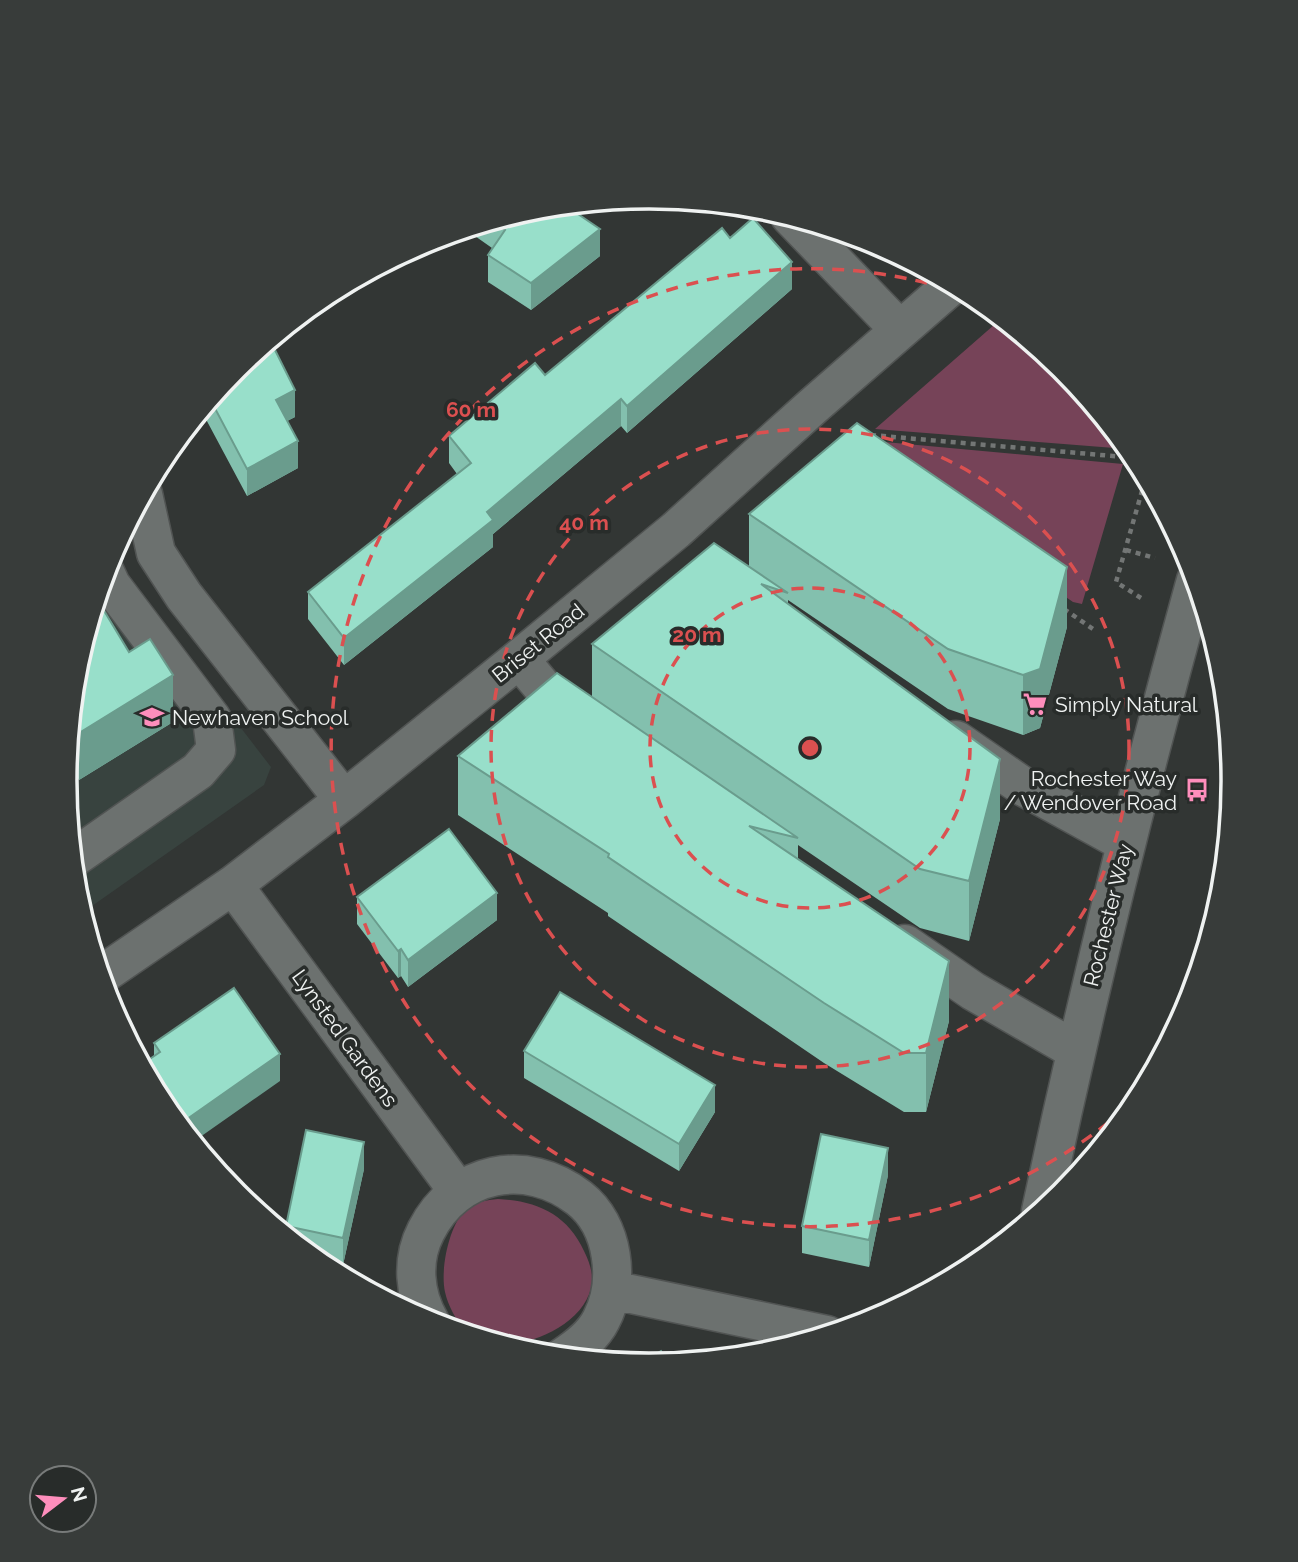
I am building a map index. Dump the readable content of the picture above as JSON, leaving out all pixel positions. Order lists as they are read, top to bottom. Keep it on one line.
{"streets":{"street":["Briset Road","Rochester Way","Lynsted Gardens"]},"crossings":[["Briset Road","Lynsted Gardens"]],"places":{"supermarket":["Simply Natural"],"school or university":["Newhaven School"],"bus stop":["Rochester Way / Wendover Road"]},"north":"right","rings":["60 m","40 m","20 m"]}
